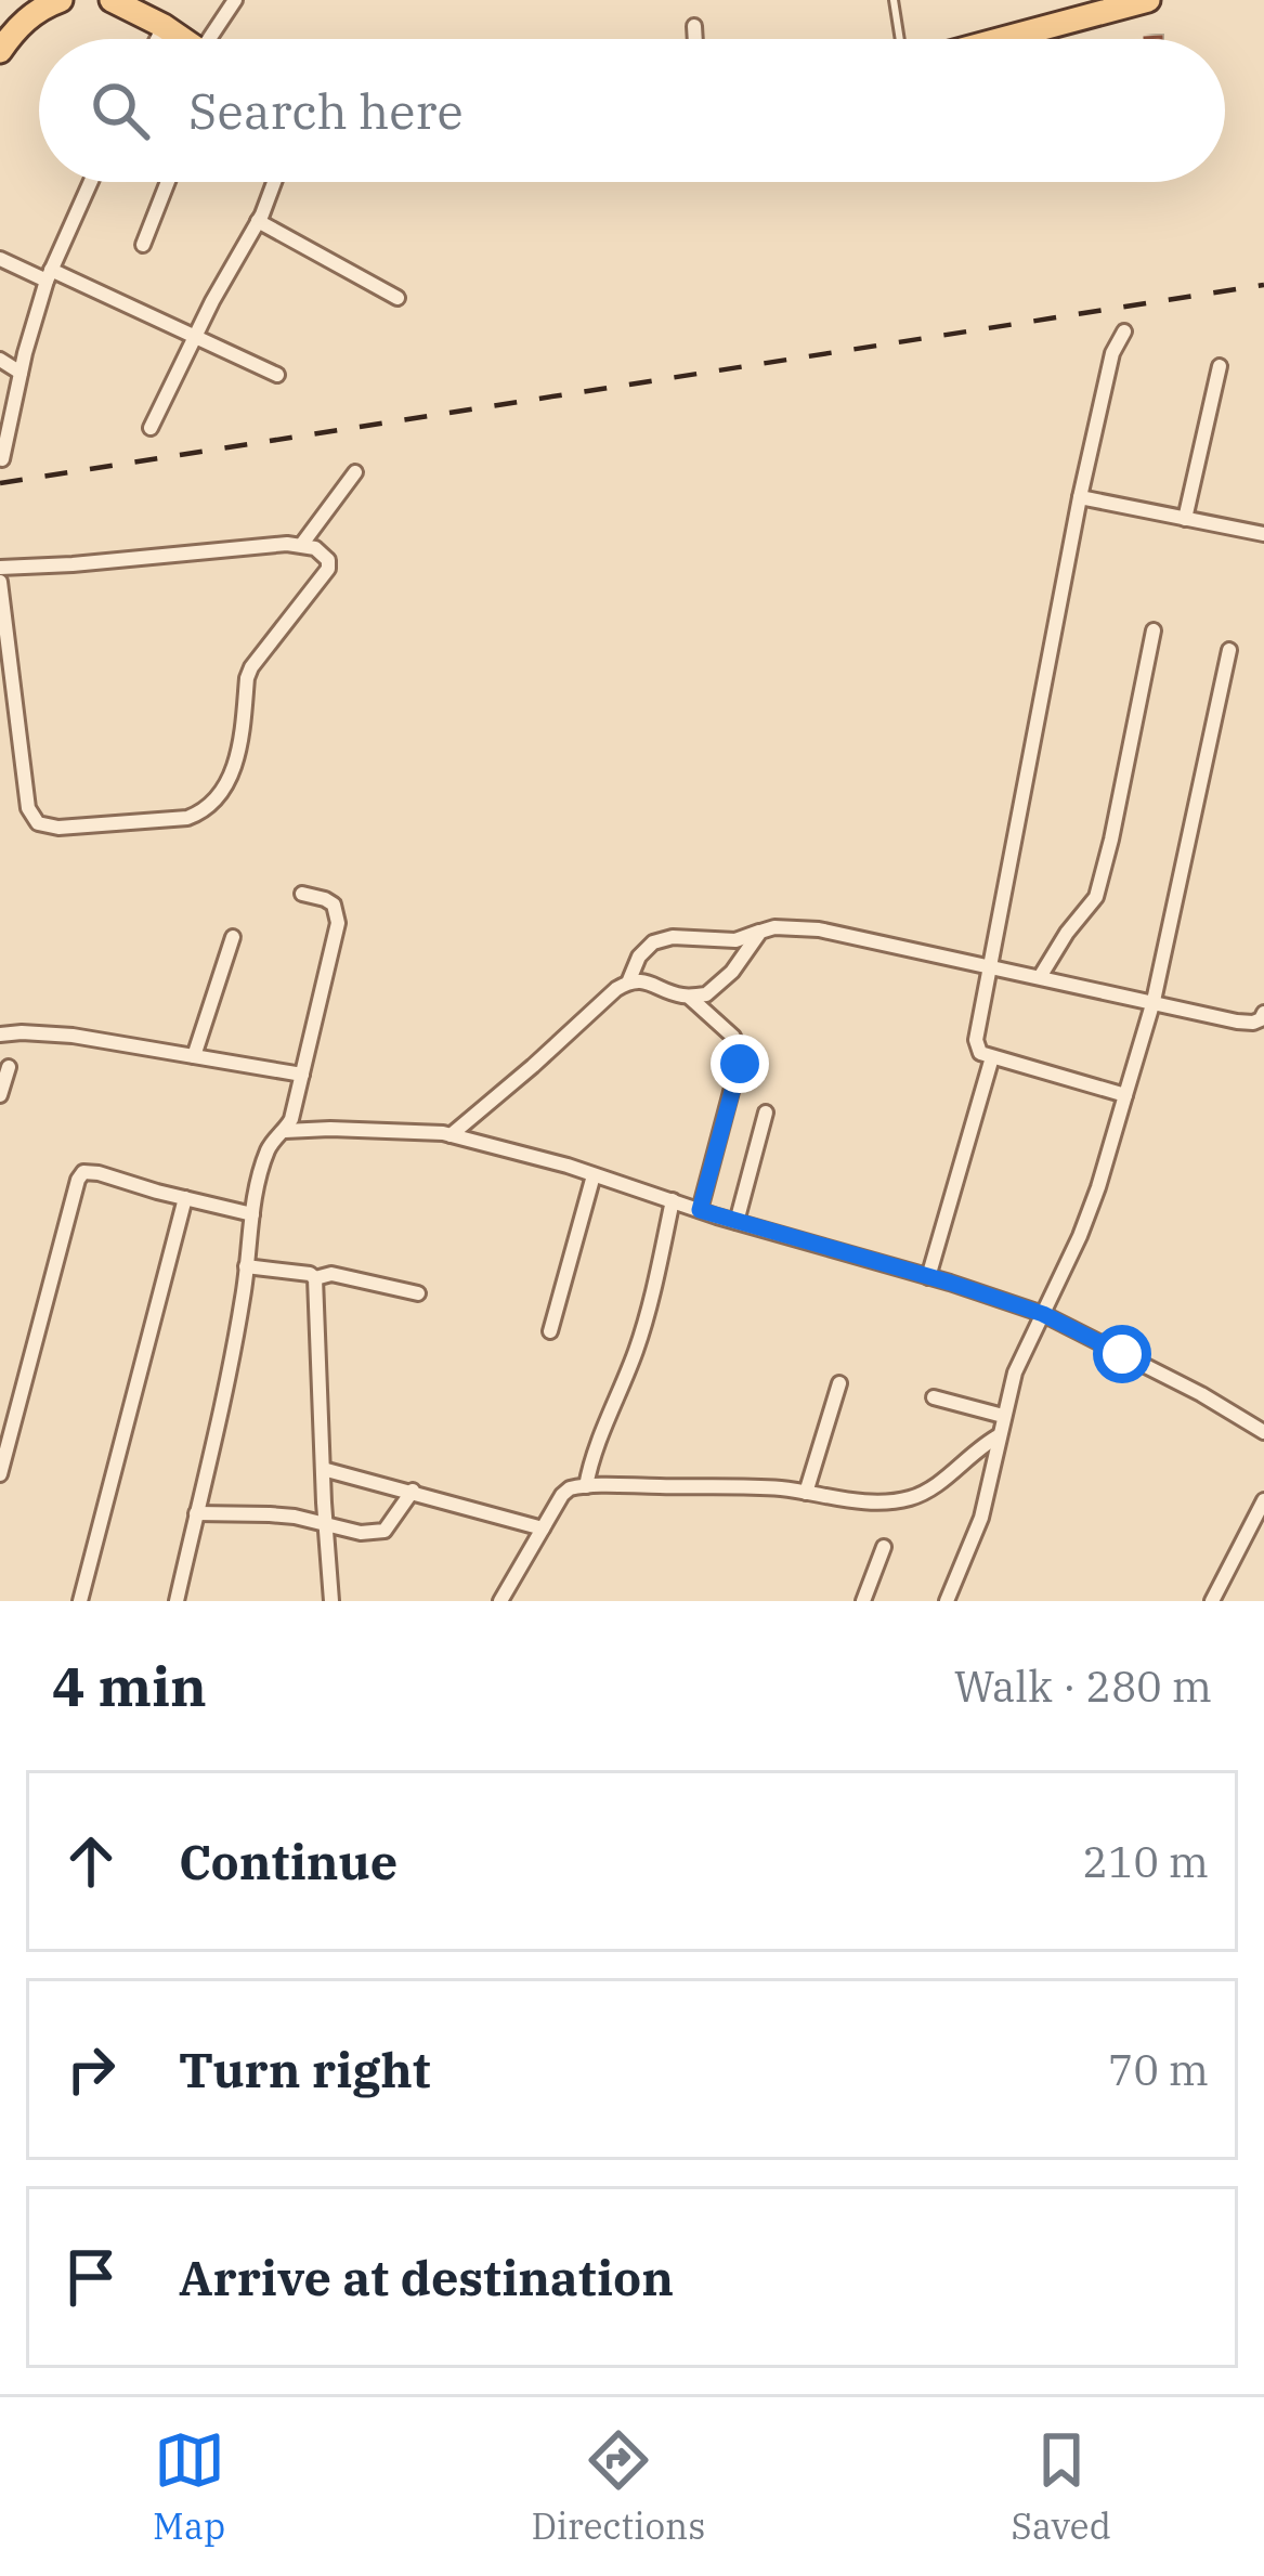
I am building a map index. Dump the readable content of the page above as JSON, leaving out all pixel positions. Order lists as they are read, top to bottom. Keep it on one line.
{"page":{"search":"Search here","heading":["4 min","Walk · 280 m"],"list":[["Continue","210 m"],["Turn right","70 m"],"Arrive at destination"],"nav":["Map","Directions","Saved"]}}
